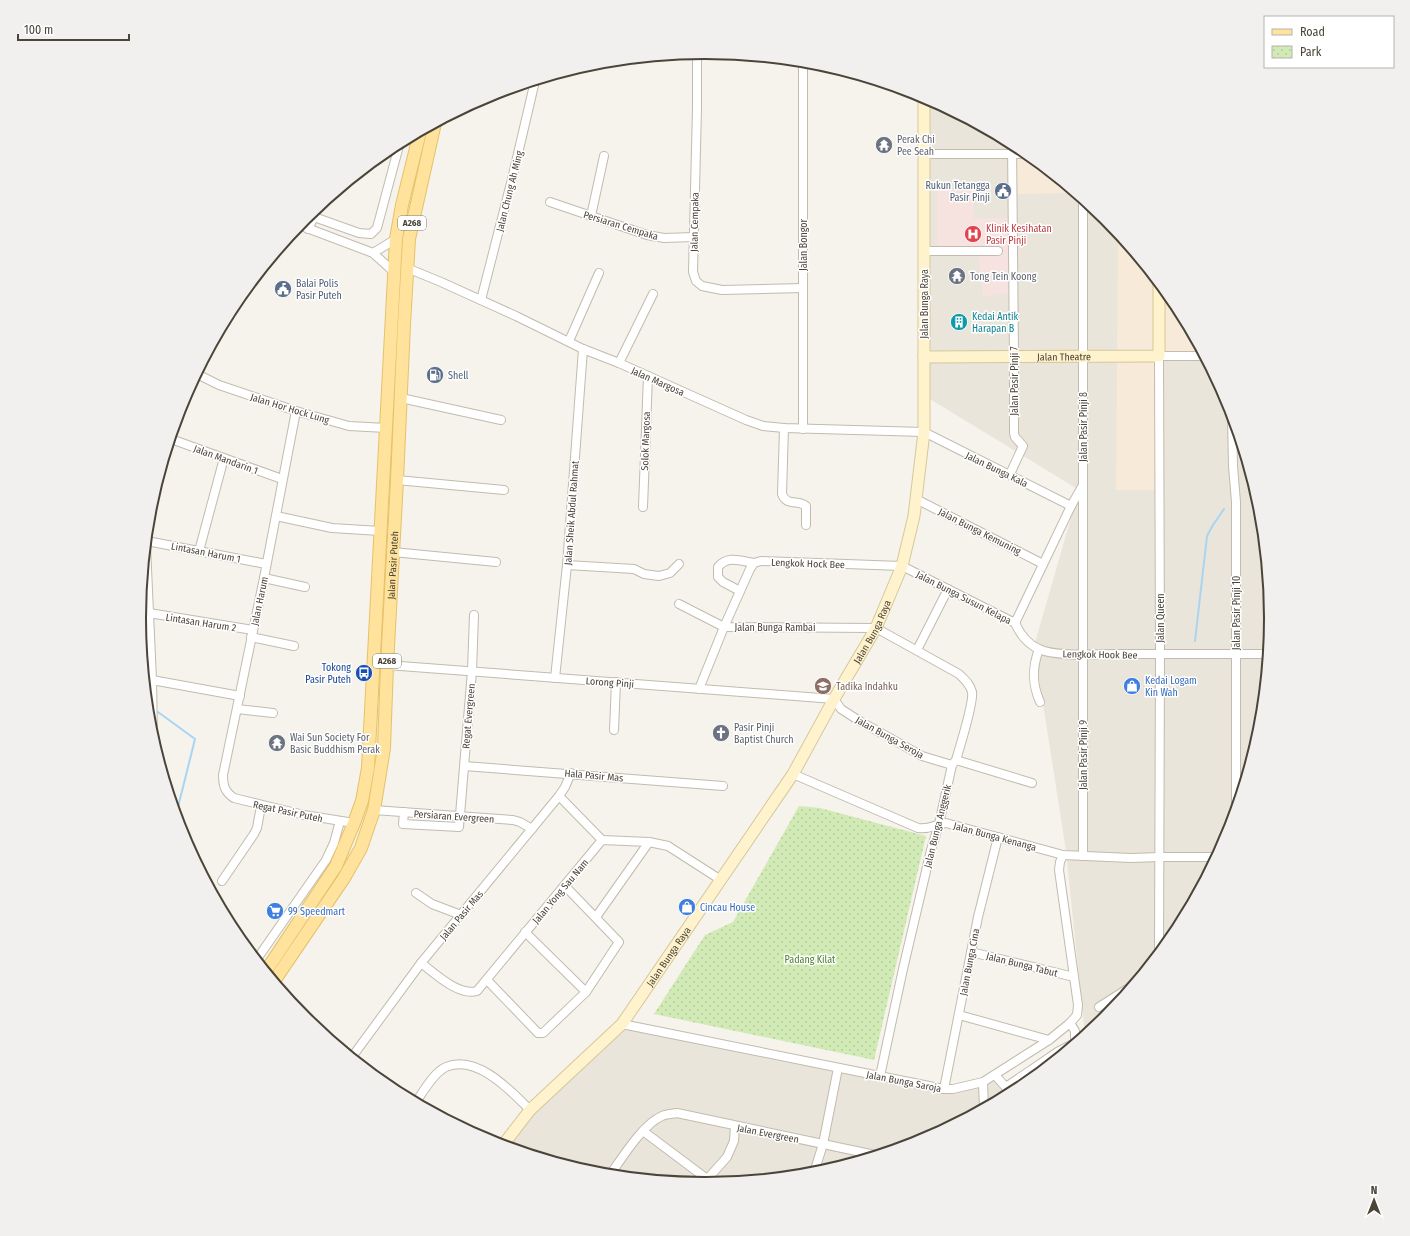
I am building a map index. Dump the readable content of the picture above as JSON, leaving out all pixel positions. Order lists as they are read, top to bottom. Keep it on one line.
{"streets":{"main road":["A268","Jalan Bunga Raya","Jalan Theatre","Jalan Pasir Puteh","Jalan Queen"],"street":["Jalan Chung Ah Ming","Jalan Cempaka","Persiaran Cempaka","Jalan Bongor","Jalan Margosa","Jalan Pasir Pinji 7","Jalan Hor Hock Lung","Jalan Pasir Pinji 8","Solok Margosa","Jalan Mandarin 1","Jalan Bunga Kala","Jalan Sheik Abdul Rahmat","Jalan Bunga Kemuning","Lintasan Harum 1","Lengkok Hock Bee","Jalan Bunga Susun Kelapa","Jalan Harum","Jalan Pasir Pinji 10","Lintasan Harum 2","Jalan Bunga Rambai","Lengkok Hook Bee","Lorong Pinji","Regat Evergreen","Jalan Bunga Seroja","Jalan Pasir Pinji 9","Hala Pasir Mas","Regat Pasir Puteh","Persiaran Evergreen","Jalan Bunga Anggerik","Jalan Bunga Kenanga","Jalan Yong Sau Nam","Jalan Pasir Mas","Jalan Bunga Cina","Jalan Bunga Tabut","Jalan Bunga Saroja","Jalan Evergreen"]},"crossings":[["Jalan Chung Ah Ming","Jalan Margosa"],["Jalan Cempaka","Persiaran Cempaka"],["Jalan Cempaka","Jalan Bongor"],["Jalan Bongor","Jalan Margosa"],["Jalan Bunga Raya","Jalan Theatre"],["Jalan Bunga Raya","Jalan Margosa"],["Jalan Bunga Raya","Jalan Bunga Kala"],["Jalan Bunga Raya","Jalan Bunga Kemuning"],["Jalan Bunga Raya","Lengkok Hock Bee"],["Jalan Bunga Raya","Jalan Bunga Susun Kelapa"],["Jalan Bunga Raya","Jalan Bunga Rambai"],["Jalan Bunga Raya","Lorong Pinji"],["Jalan Bunga Raya","Jalan Bunga Seroja"],["Jalan Bunga Raya","Jalan Bunga Anggerik"],["Jalan Bunga Raya","Jalan Bunga Kenanga"],["Jalan Bunga Raya","Jalan Bunga Saroja"],["Jalan Theatre","Jalan Pasir Pinji 7"],["Jalan Theatre","Jalan Pasir Pinji 8"],["Jalan Theatre","Jalan Queen"],["Jalan Margosa","Solok Margosa"],["Jalan Margosa","Jalan Bunga Kala"],["Jalan Margosa","Jalan Sheik Abdul Rahmat"],["Jalan Margosa","Jalan Pasir Puteh"],["Jalan Pasir Pinji 7","Jalan Bunga Kala"],["Jalan Hor Hock Lung","Jalan Pasir Puteh"],["Jalan Hor Hock Lung","Jalan Harum"],["Jalan Pasir Pinji 8","Lengkok Hook Bee"],["Jalan Pasir Pinji 8","Jalan Pasir Pinji 9"],["Jalan Mandarin 1","Jalan Harum"],["Jalan Sheik Abdul Rahmat","Lorong Pinji"],["Lintasan Harum 1","Jalan Harum"],["Lengkok Hock Bee","Jalan Bunga Susun Kelapa"],["Jalan Pasir Puteh","Lorong Pinji"],["Jalan Pasir Puteh","Regat Pasir Puteh"],["Jalan Pasir Puteh","Persiaran Evergreen"],["Jalan Bunga Susun Kelapa","Lengkok Hook Bee"],["Jalan Harum","Lintasan Harum 2"],["Jalan Harum","Regat Pasir Puteh"],["Jalan Pasir Pinji 10","Lengkok Hook Bee"],["Jalan Queen","Lengkok Hook Bee"],["Jalan Queen","Jalan Bunga Kenanga"],["Jalan Bunga Rambai","Jalan Bunga Anggerik"],["Lengkok Hook Bee","Jalan Pasir Pinji 9"],["Lorong Pinji","Regat Evergreen"],["Lorong Pinji","Jalan Bunga Seroja"],["Regat Evergreen","Hala Pasir Mas"],["Regat Evergreen","Persiaran Evergreen"],["Jalan Bunga Seroja","Jalan Bunga Anggerik"],["Jalan Pasir Pinji 9","Jalan Bunga Kenanga"],["Hala Pasir Mas","Jalan Pasir Mas"],["Persiaran Evergreen","Jalan Pasir Mas"],["Jalan Bunga Anggerik","Jalan Bunga Kenanga"],["Jalan Bunga Anggerik","Jalan Bunga Saroja"],["Jalan Bunga Kenanga","Jalan Bunga Cina"],["Jalan Bunga Kenanga","Jalan Bunga Saroja"],["Jalan Yong Sau Nam","Jalan Pasir Mas"],["Jalan Bunga Cina","Jalan Bunga Tabut"],["Jalan Bunga Cina","Jalan Bunga Saroja"],["Jalan Bunga Tabut","Jalan Bunga Saroja"]],"parks":["Padang Kilat"],"places":{"temple":["Perak Chi Pee Seah","Tong Tein Koong","Wai Sun Society For Basic Buddhism Perak"],"public building":["Rukun Tetangga Pasir Pinji","Balai Polis Pasir Puteh"],"hospital":["Klinik Kesihatan Pasir Pinji"],"building":["Kedai Antik Harapan B"],"fuel station":["Shell"],"bus stop":["Tokong Pasir Puteh"],"school or university":["Tadika Indahku"],"shop":["Kedai Logam Kin Wah","Cincau House"],"church":["Pasir Pinji Baptist Church"],"supermarket":["99 Speedmart"]},"legend":["Road","Park"],"scale_bar":"100 m","north":"top"}
